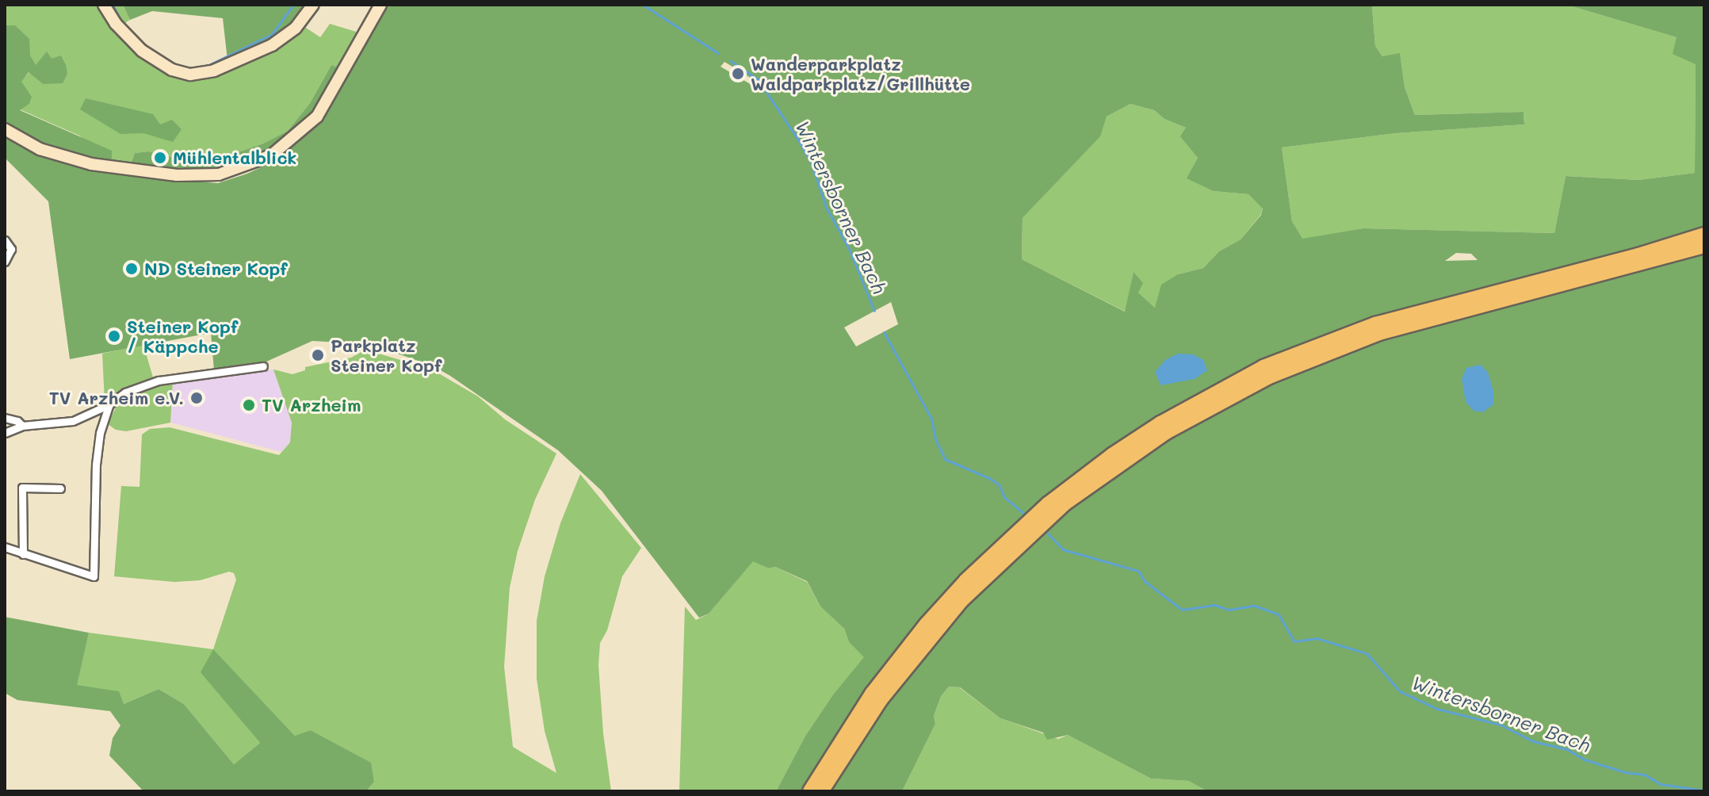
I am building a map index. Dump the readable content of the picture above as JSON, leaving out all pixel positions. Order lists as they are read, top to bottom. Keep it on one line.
{"water":["Wintersborner Bach"],"places":["Wanderparkplatz Waldparkplatz/Grillhütte","Mühlentalblick","ND Steiner Kopf","Steiner Kopf / Käppche","Parkplatz Steiner Kopf","TV Arzheim e.V.","TV Arzheim"]}
